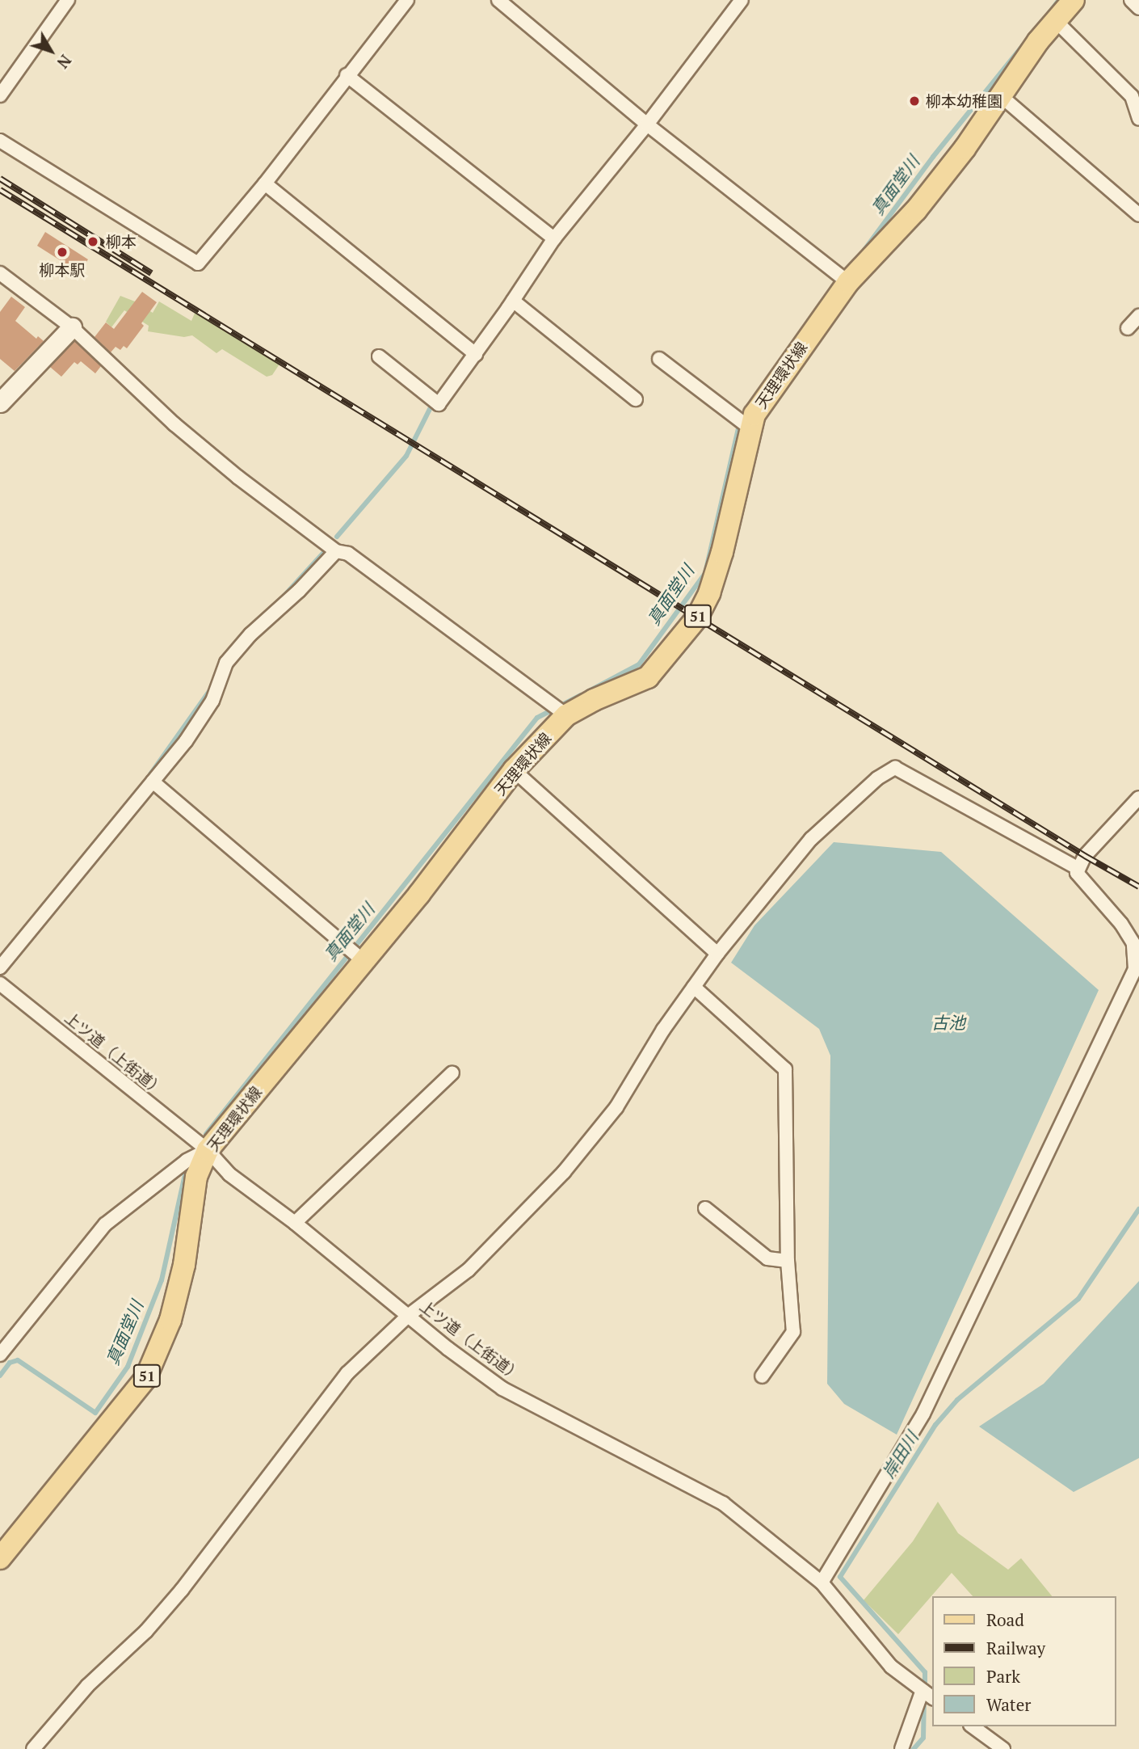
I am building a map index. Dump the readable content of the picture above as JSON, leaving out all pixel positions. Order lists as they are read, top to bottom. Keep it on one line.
{"streets":{"main road":["天理環状線","51"],"street":["上ツ道（上街道）"]},"crossings":[["天理環状線","上ツ道（上街道）"]],"water":["真面堂川","古池","岸田川"],"places":["柳本幼稚園","柳本","柳本駅"],"legend":["Road","Railway","Park","Water"],"north":"bottom right"}
